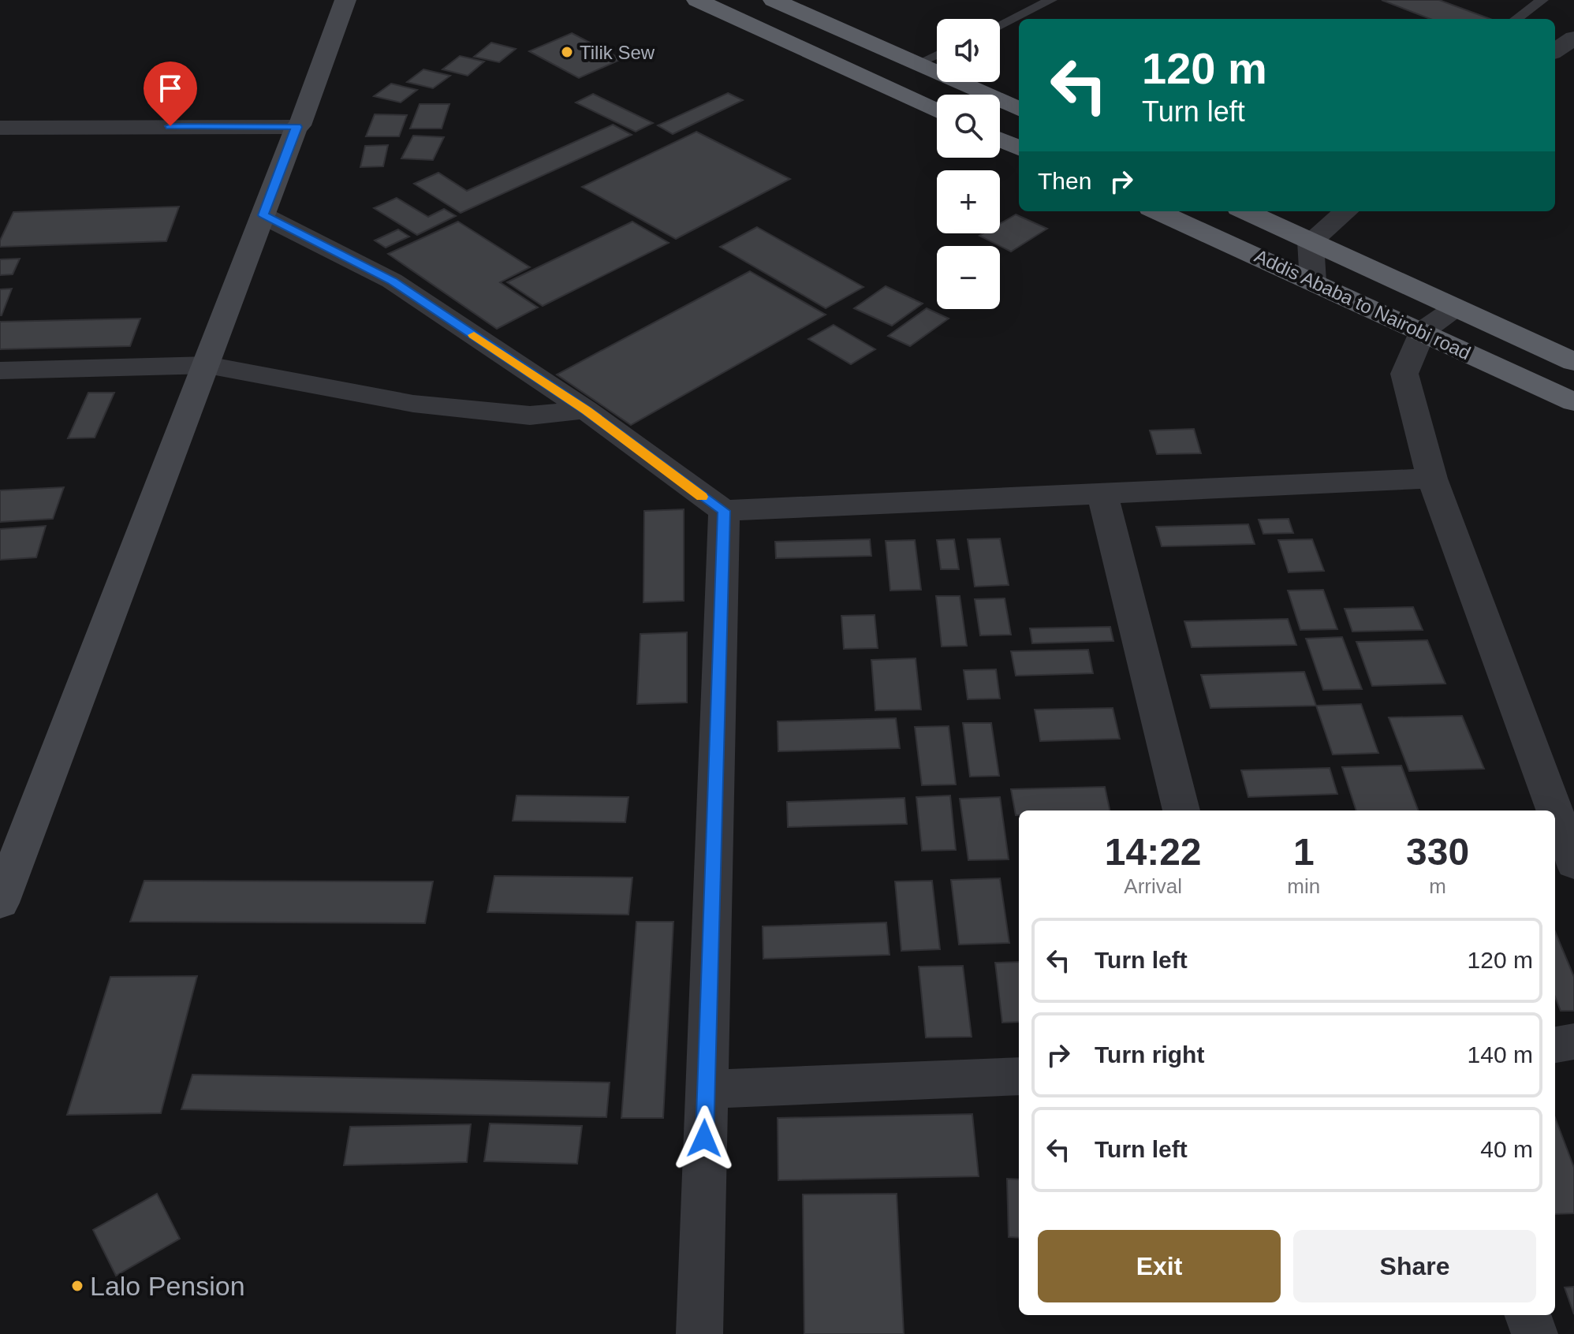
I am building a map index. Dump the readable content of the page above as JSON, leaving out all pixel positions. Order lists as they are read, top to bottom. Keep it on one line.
{"streets":{"highway":["Addis Ababa to Nairobi road"]},"places":["Tilik Sew","Lalo Pension"],"page":{"map_buttons":["+","−"],"turn":["120 m","Turn left"],"then":"Then","eta":["14:22","Arrival","1","min","330","m"],"list":[{"name":"Turn left","value":"120 m"},{"name":"Turn right","value":"140 m"},{"name":"Turn left","value":"40 m"}],"buttons":["Exit","Share"]}}
